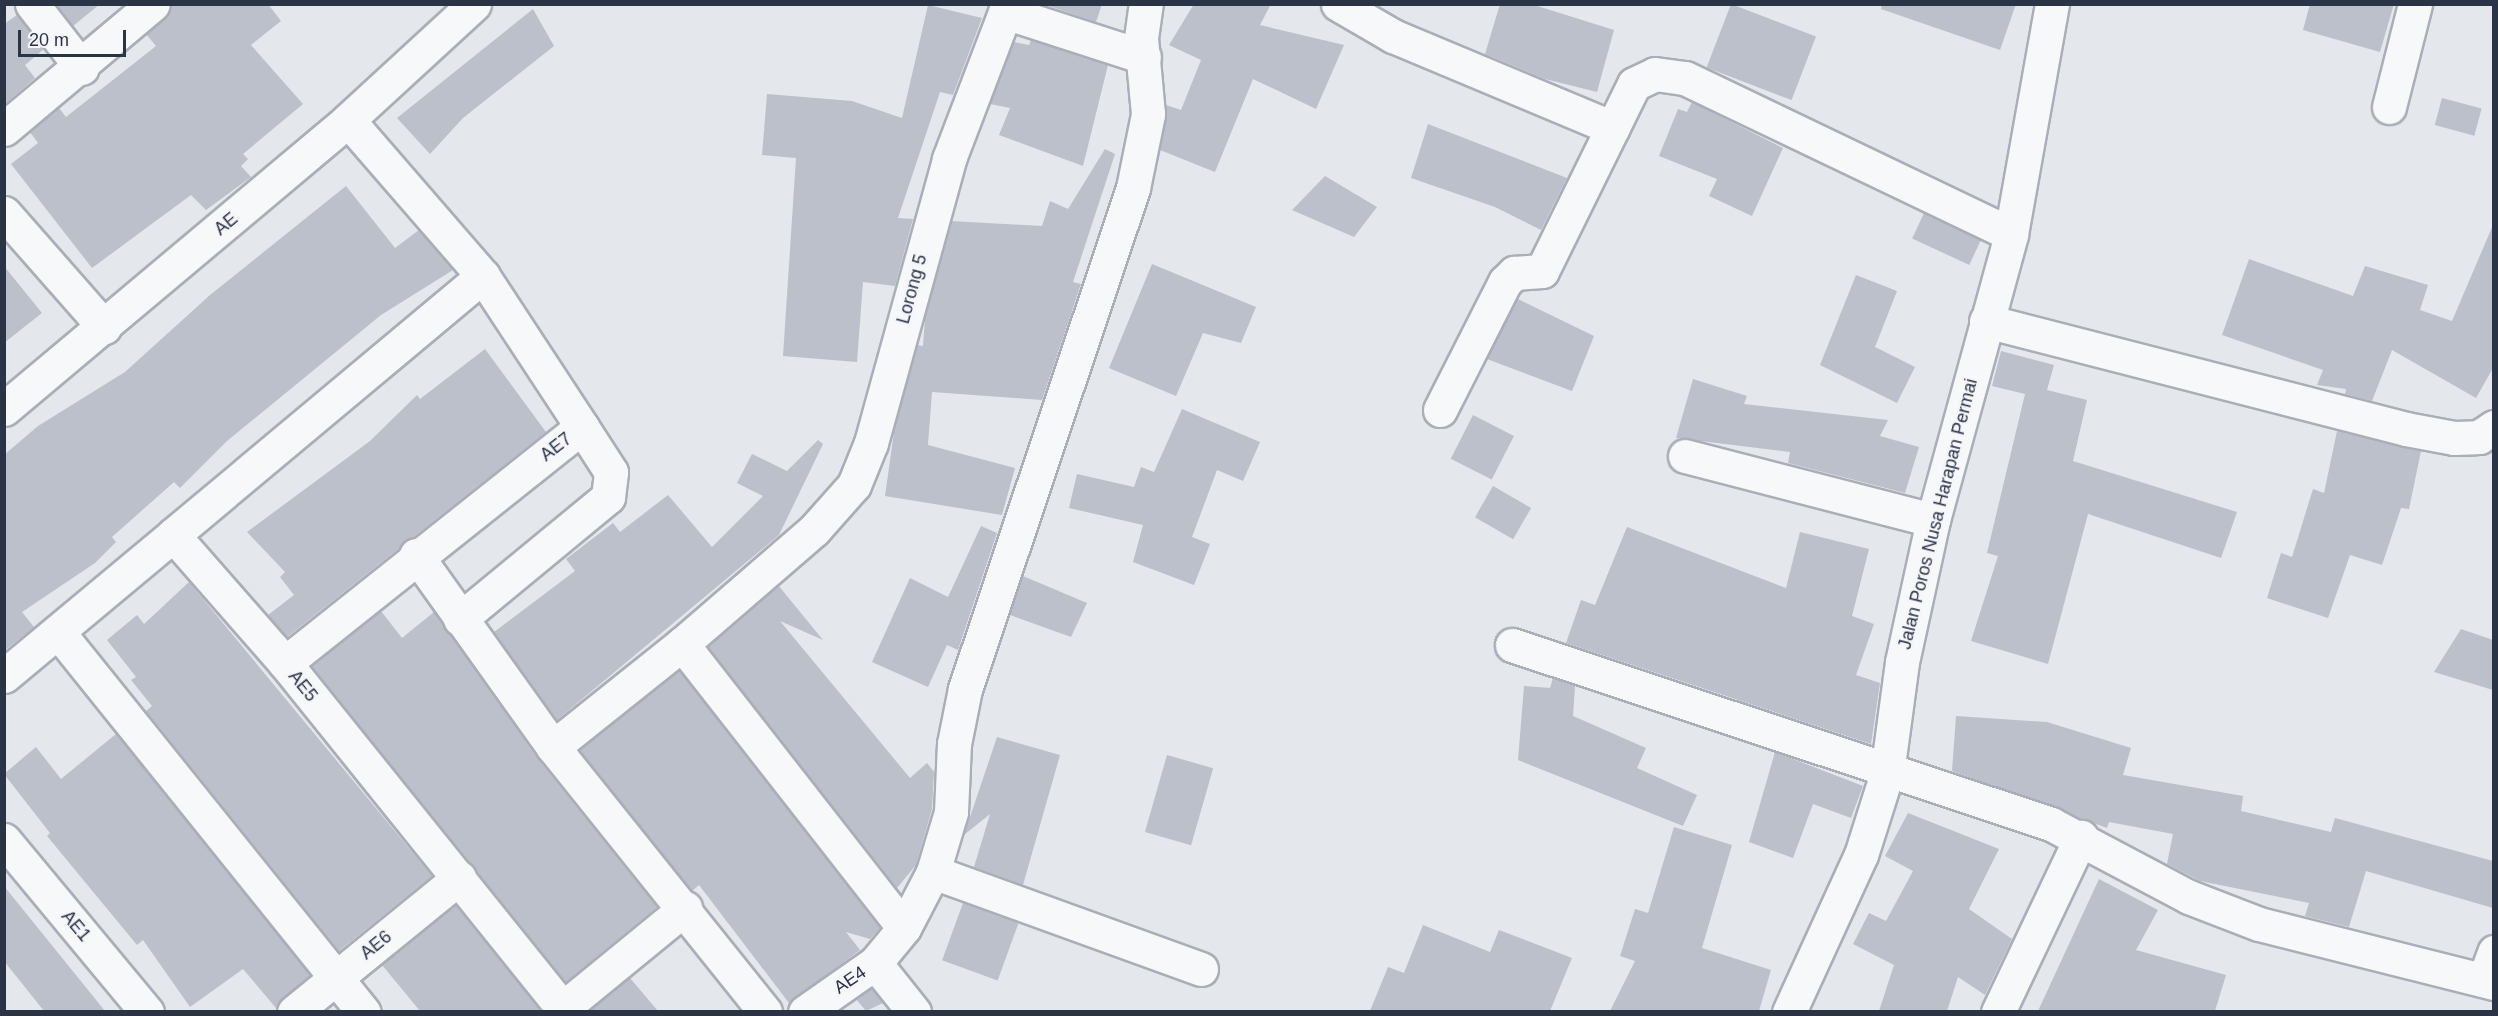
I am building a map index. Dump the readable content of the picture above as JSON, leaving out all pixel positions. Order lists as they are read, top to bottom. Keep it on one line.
{"streets":{"street":["AE","Lorong 5","AE7","Jalan Poros Nusa Harapan Permai","AE5","AE1","AE6","AE4"]},"crossings":[["AE","AE7"],["AE7","AE5"],["AE5","AE6"]],"scale_bar":"20 m"}
